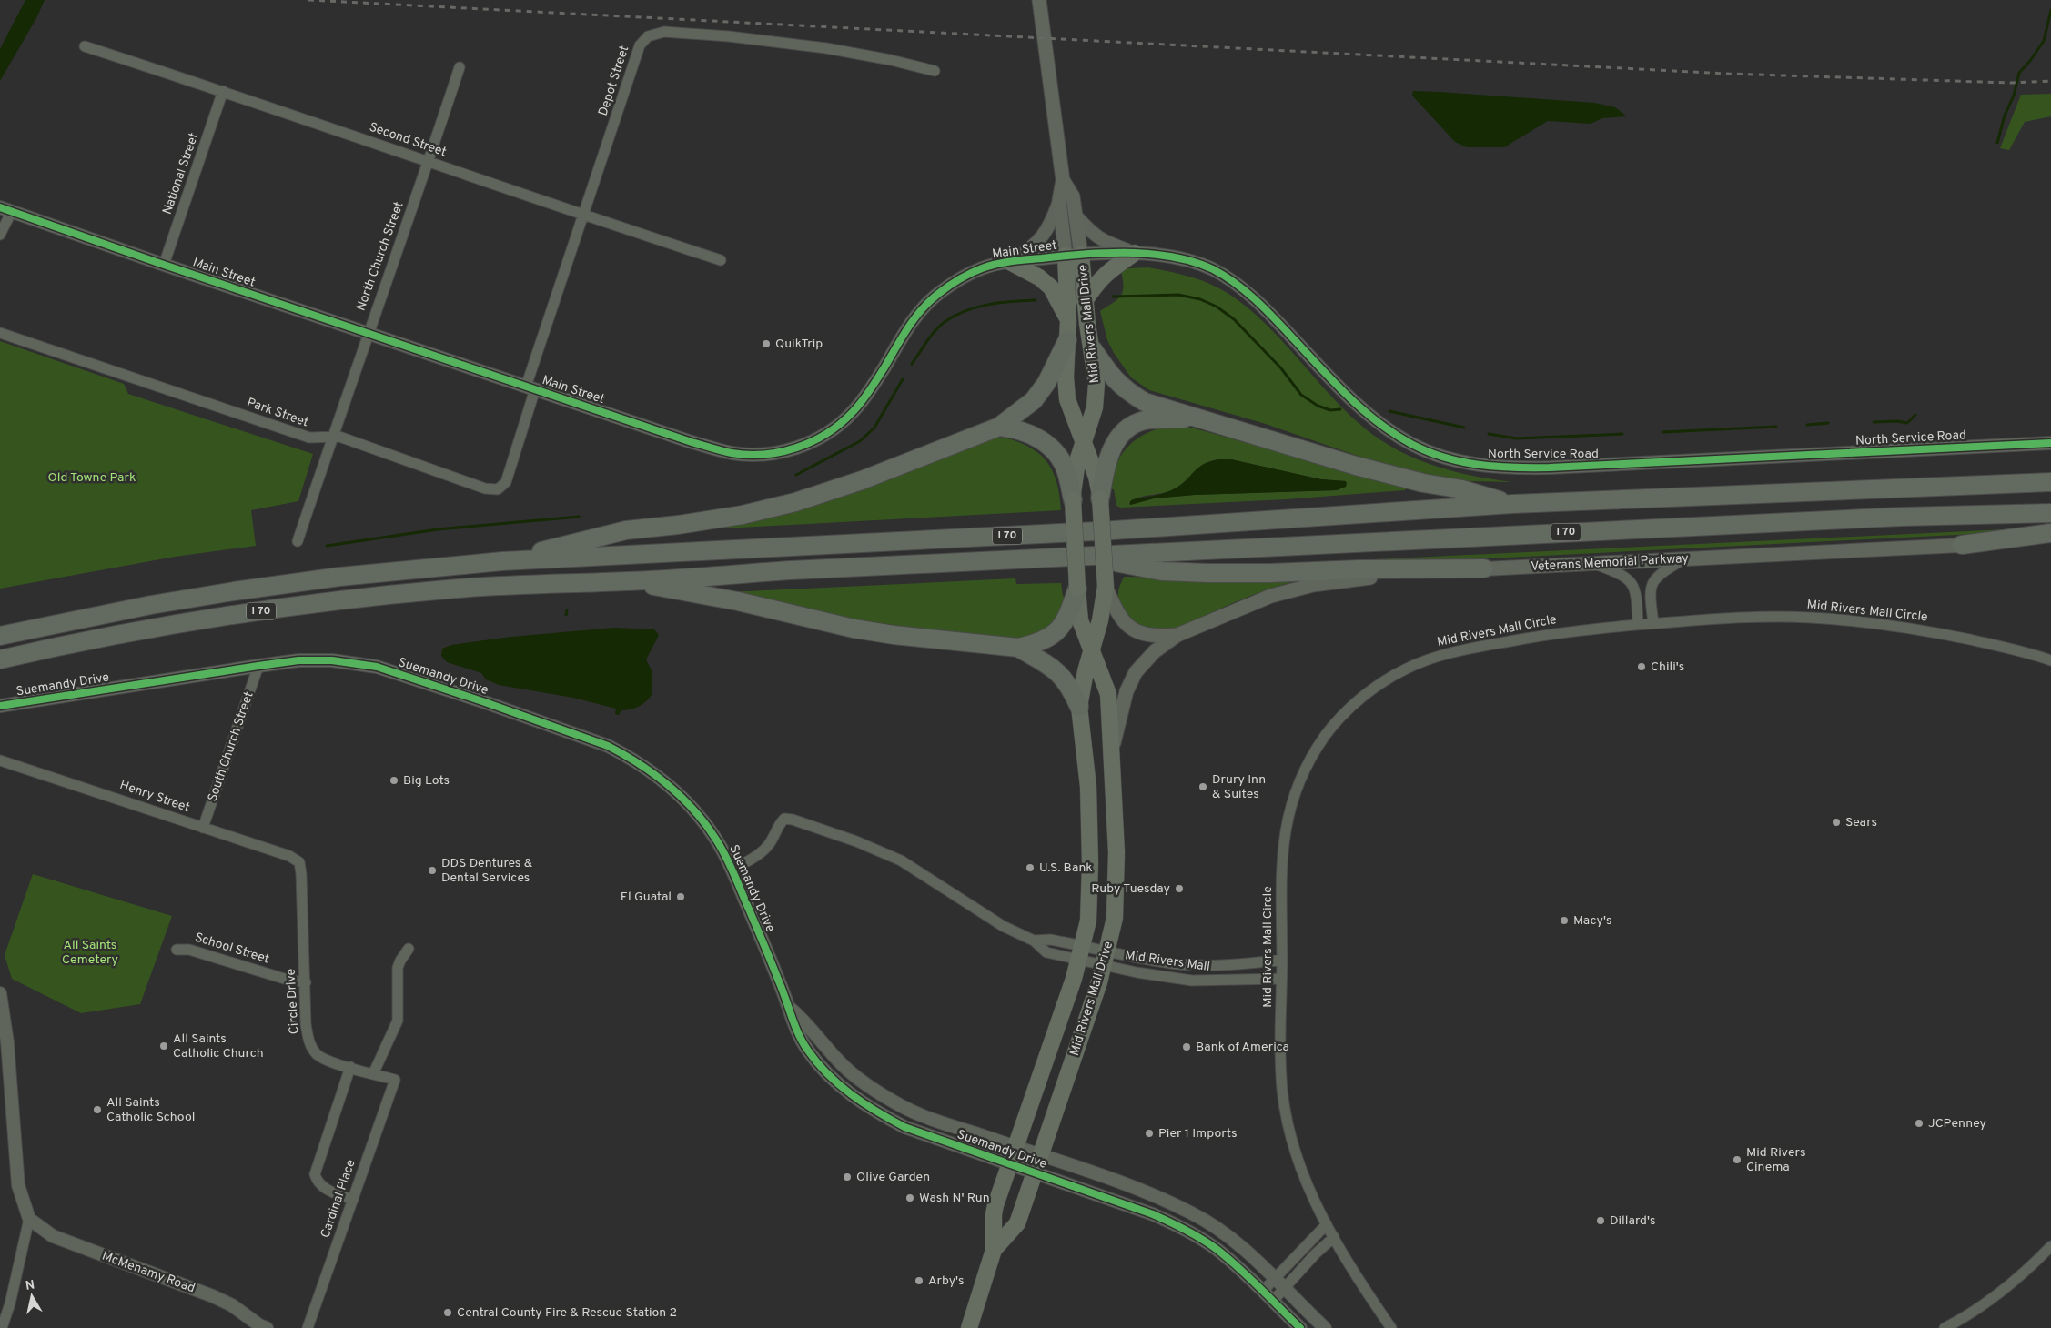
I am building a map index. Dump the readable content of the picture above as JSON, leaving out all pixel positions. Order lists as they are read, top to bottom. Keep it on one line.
{"streets":{"highway":["I 70"],"main road":["Mid Rivers Mall Drive","Veterans Memorial Parkway"],"street":["Depot Street","Second Street","National Street","Main Street","North Church Street","Park Street","North Service Road","Mid Rivers Mall Circle","Suemandy Drive","South Church Street","Henry Street","School Street","Mid Rivers Mall","Circle Drive","Cardinal Place","McMenamy Road"]},"crossings":[["Depot Street","Second Street"],["Depot Street","Main Street"],["Depot Street","Park Street"],["Second Street","National Street"],["Second Street","North Church Street"],["National Street","Main Street"],["Main Street","North Church Street"],["Main Street","Mid Rivers Mall Drive"],["Main Street","Park Street"],["Main Street","North Service Road"],["North Church Street","Park Street"],["Mid Rivers Mall Drive","North Service Road"],["Mid Rivers Mall Drive","Veterans Memorial Parkway"],["Mid Rivers Mall Drive","Suemandy Drive"],["Mid Rivers Mall Drive","Mid Rivers Mall"],["Mid Rivers Mall Circle","Mid Rivers Mall"],["Suemandy Drive","South Church Street"],["South Church Street","Henry Street"],["Henry Street","Circle Drive"],["School Street","Circle Drive"],["Circle Drive","Cardinal Place"]],"parks":["Old Towne Park","All Saints Cemetery"],"places":["QuikTrip","Chili's","Big Lots","Drury Inn & Suites","Sears","U.S. Bank","DDS Dentures & Dental Services","Ruby Tuesday","El Guatal","Macy's","All Saints Catholic Church","Bank of America","All Saints Catholic School","JCPenney","Pier 1 Imports","Mid Rivers Cinema","Olive Garden","Wash N' Run","Dillard's","Arby's","Central County Fire & Rescue Station 2"],"north":"top"}
